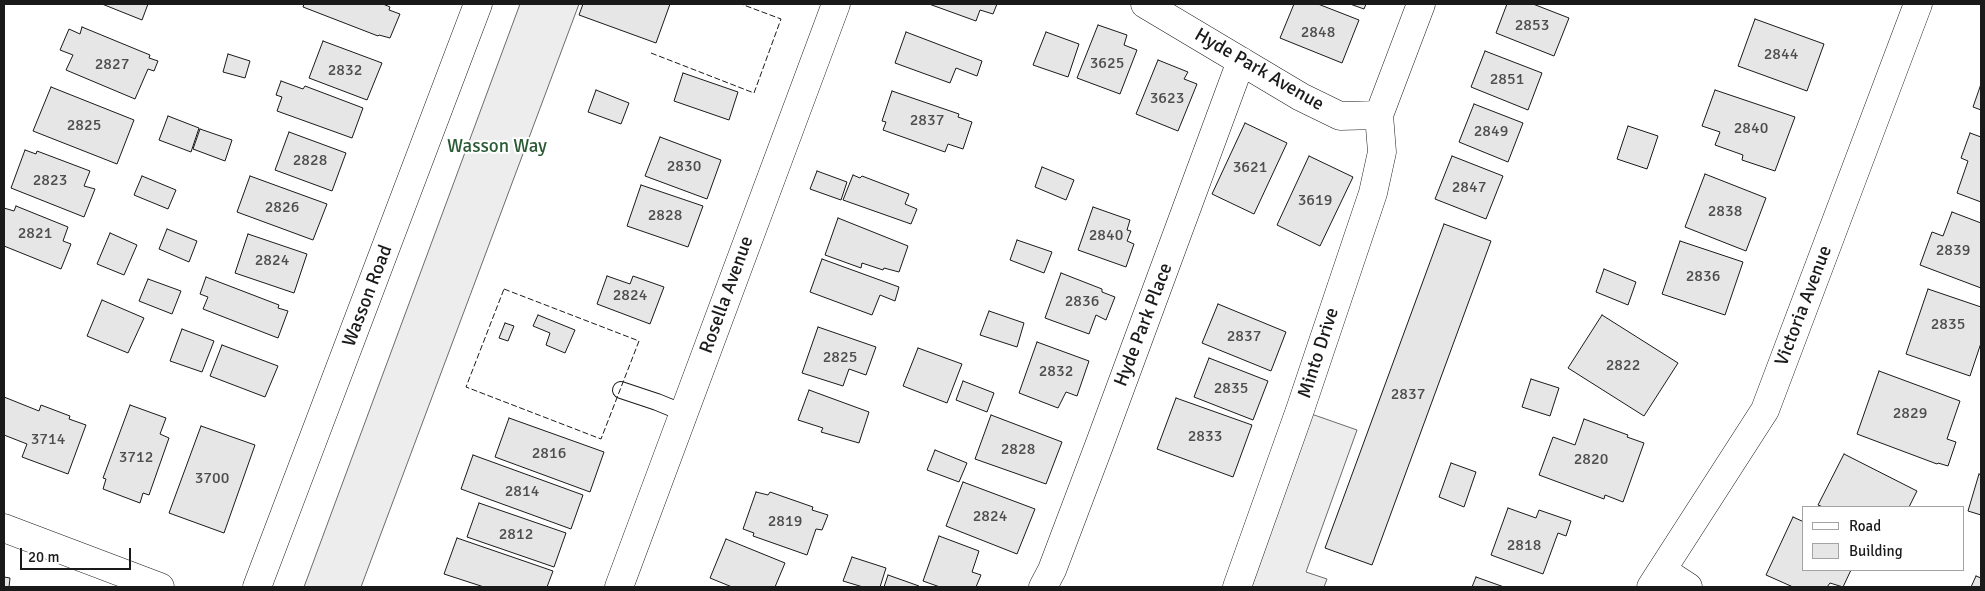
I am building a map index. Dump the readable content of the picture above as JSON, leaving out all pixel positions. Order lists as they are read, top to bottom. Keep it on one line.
{"streets":{"street":["Hyde Park Avenue","Rosella Avenue","Wasson Road","Victoria Avenue","Hyde Park Place","Minto Drive"]},"crossings":[["Hyde Park Avenue","Hyde Park Place"],["Hyde Park Avenue","Minto Drive"]],"parks":["Wasson Way"],"house_numbers":["2853","2848","2844","3625","2827","2832","2851","3623","2837","2825","2840","2849","2828","2830","3621","2823","2847","3619","2826","2838","2828","2821","2840","2839","2824","2836","2824","2836","2835","2837","2825","2822","2832","2835","2837","2829","2833","3714","2828","2816","3712","2820","3700","2814","2824","2819","2812","2818"],"legend":["Road","Building"],"scale_bar":"20 m"}
